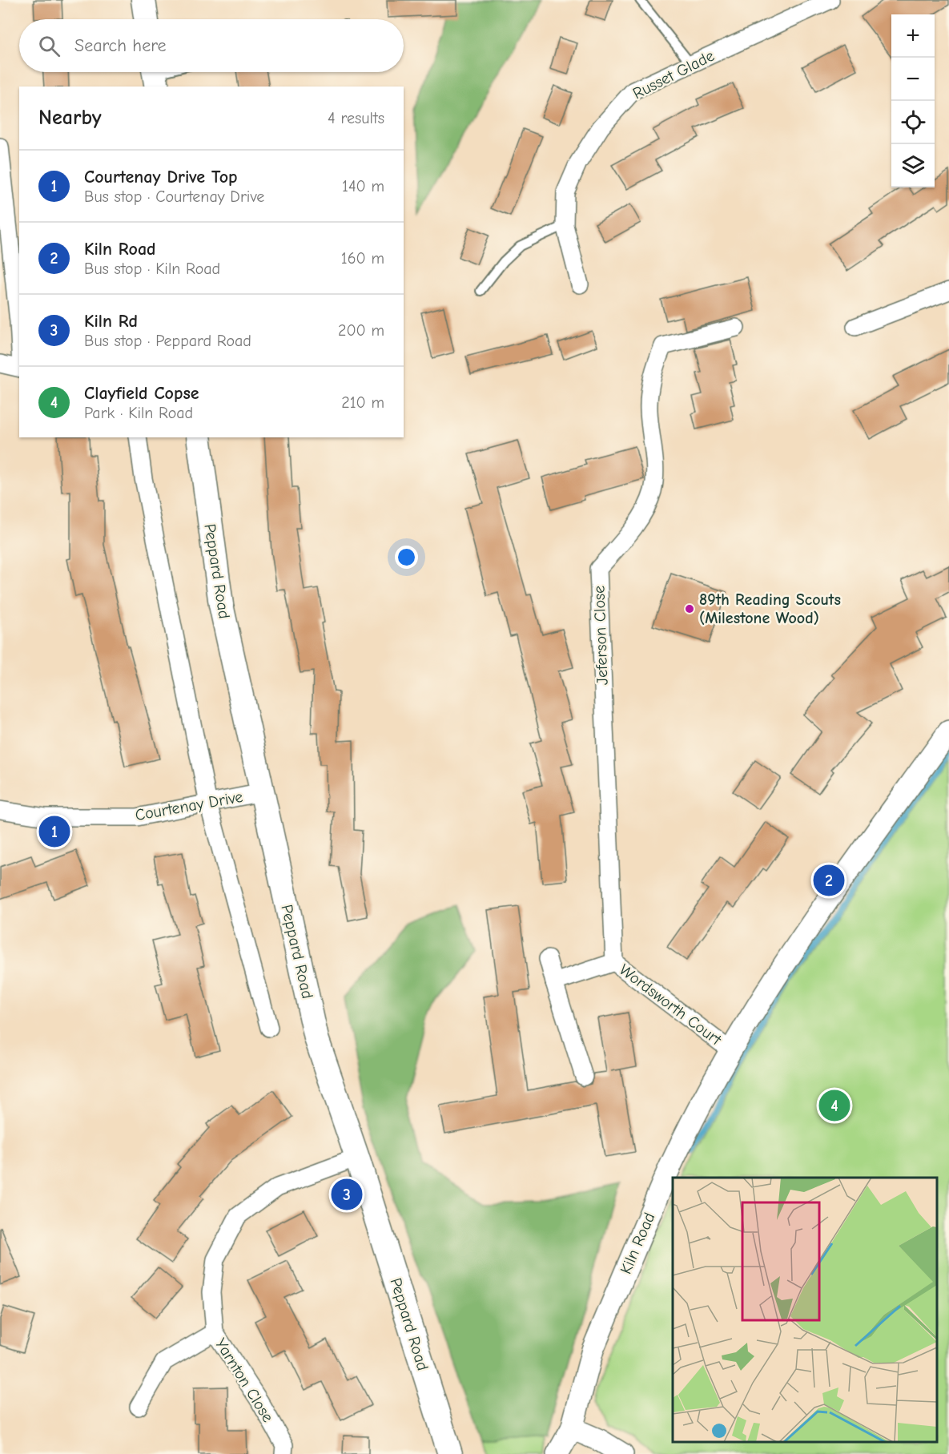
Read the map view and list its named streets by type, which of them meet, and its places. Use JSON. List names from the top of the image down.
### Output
{
  "streets": {
    "main road": ["Peppard Road"],
    "street": [
      "Russet Glade",
      "Jeferson Close",
      "Courtenay Drive",
      "Wordsworth Court",
      "Kiln Road",
      "Yarnton Close"
    ]
  },
  "crossings": [
    ["Peppard Road", "Courtenay Drive"],
    ["Peppard Road", "Yarnton Close"],
    ["Jeferson Close", "Wordsworth Court"],
    ["Wordsworth Court", "Kiln Road"]
  ],
  "places": ["89th Reading Scouts (Milestone Wood)"],
  "page": {
    "map_buttons": ["+", "−"],
    "search": "Search here",
    "heading": ["Nearby", "4 results"],
    "list": [
      {
        "mark": "1",
        "name": "Courtenay Drive Top",
        "note": "Bus stop · Courtenay Drive",
        "value": "140 m"
      },
      {
        "mark": "2",
        "name": "Kiln Road",
        "note": "Bus stop · Kiln Road",
        "value": "160 m"
      },
      {
        "mark": "3",
        "name": "Kiln Rd",
        "note": "Bus stop · Peppard Road",
        "value": "200 m"
      },
      {
        "mark": "4",
        "name": "Clayfield Copse",
        "note": "Park · Kiln Road",
        "value": "210 m"
      }
    ],
    "pins": [
      "1",
      "2",
      "4",
      "3"
    ]
  }
}
